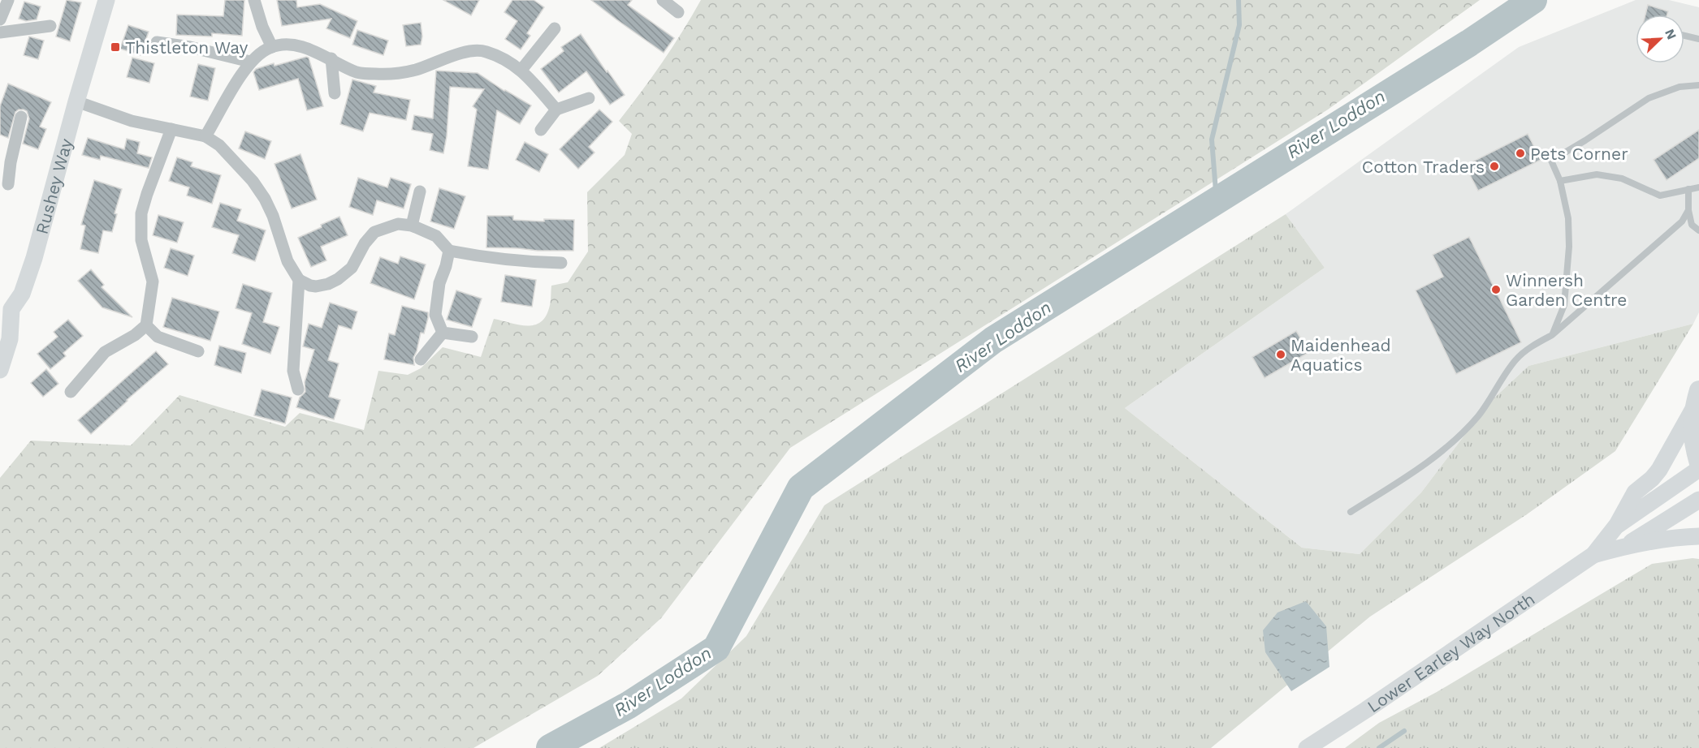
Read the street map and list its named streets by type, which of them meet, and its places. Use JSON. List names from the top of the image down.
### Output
{
  "streets": {
    "main road": ["Rushey Way", "Lower Earley Way North"]
  },
  "water": ["River Loddon"],
  "places": {
    "transit": ["Thistleton Way"],
    "other": [
      "Pets Corner",
      "Cotton Traders",
      "Winnersh Garden Centre",
      "Maidenhead Aquatics"
    ]
  },
  "north": "top right"
}
